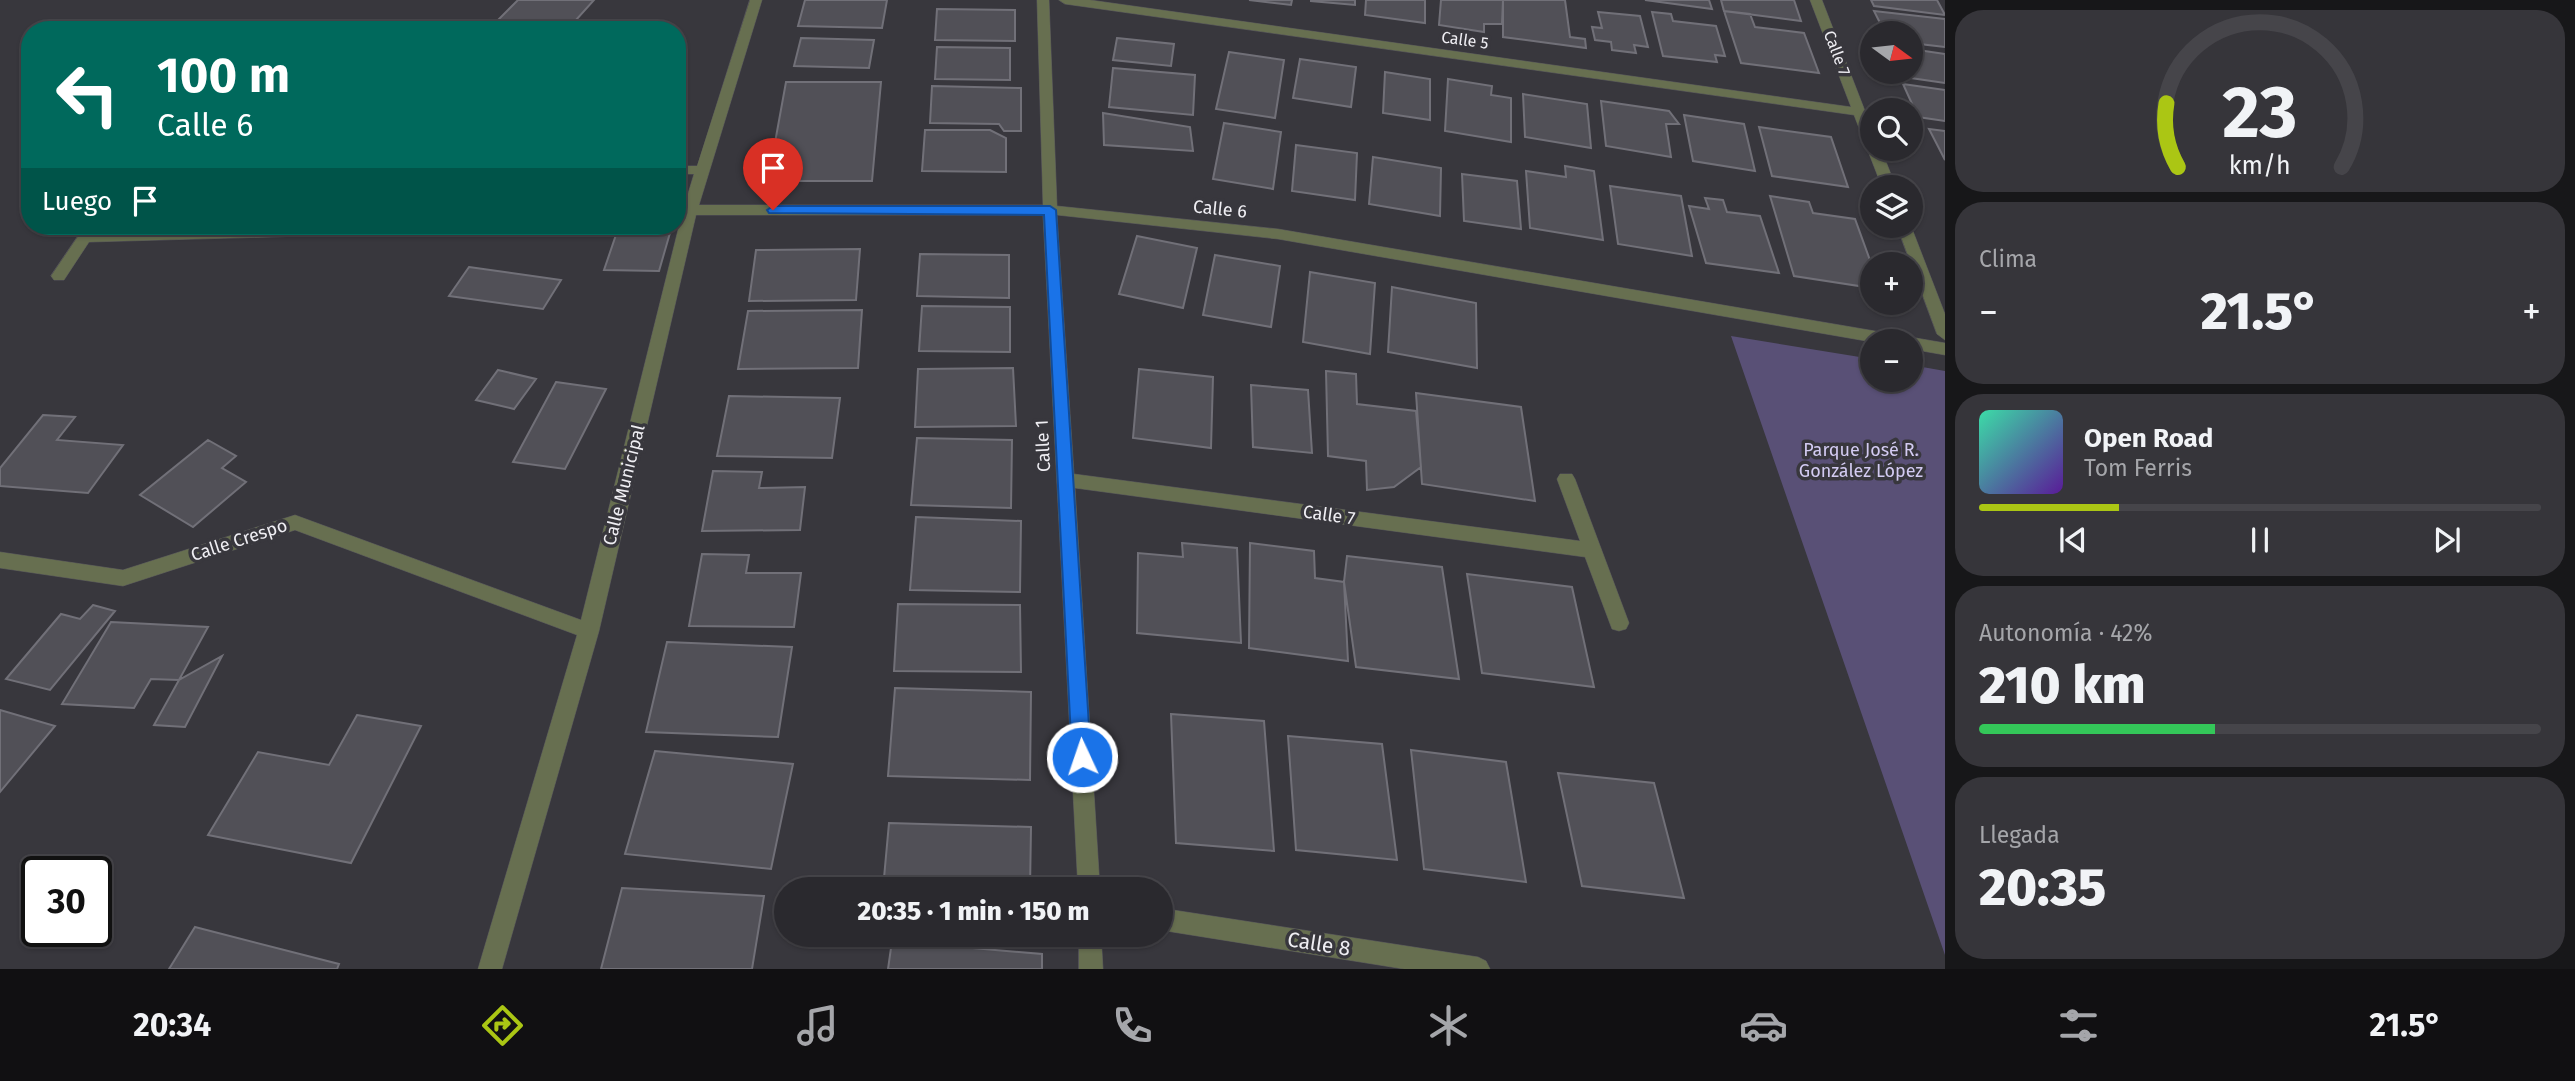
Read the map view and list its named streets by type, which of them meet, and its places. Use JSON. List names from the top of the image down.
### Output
{
  "streets": {
    "street": [
      "Calle 5",
      "Calle 7",
      "Calle 6",
      "Calle 1",
      "Calle Municipal",
      "Calle Crespo",
      "Calle 8"
    ]
  },
  "crossings": [
    ["Calle 5", "Calle 7"],
    ["Calle 7", "Calle 1"],
    ["Calle 6", "Calle 1"],
    ["Calle 6", "Calle Municipal"],
    ["Calle Municipal", "Calle Crespo"]
  ],
  "parks": ["Parque José R. González López"],
  "north": "right",
  "page": {
    "map_buttons": ["+", "−"],
    "turn": ["100 m", "Calle 6"],
    "then": "Luego",
    "tile": [
      "Clima",
      ["Autonomía · 42%", "210 km"],
      ["Llegada", "20:35"]
    ],
    "heat": ["−", "21.5°", "+"],
    "song": ["Open Road", "Tom Ferris"],
    "limit": "30",
    "trip": "20:35 · 1 min · 150 m",
    "tabs": ["20:34", "21.5°"],
    "gauge": ["23", "km/h"]
  }
}
